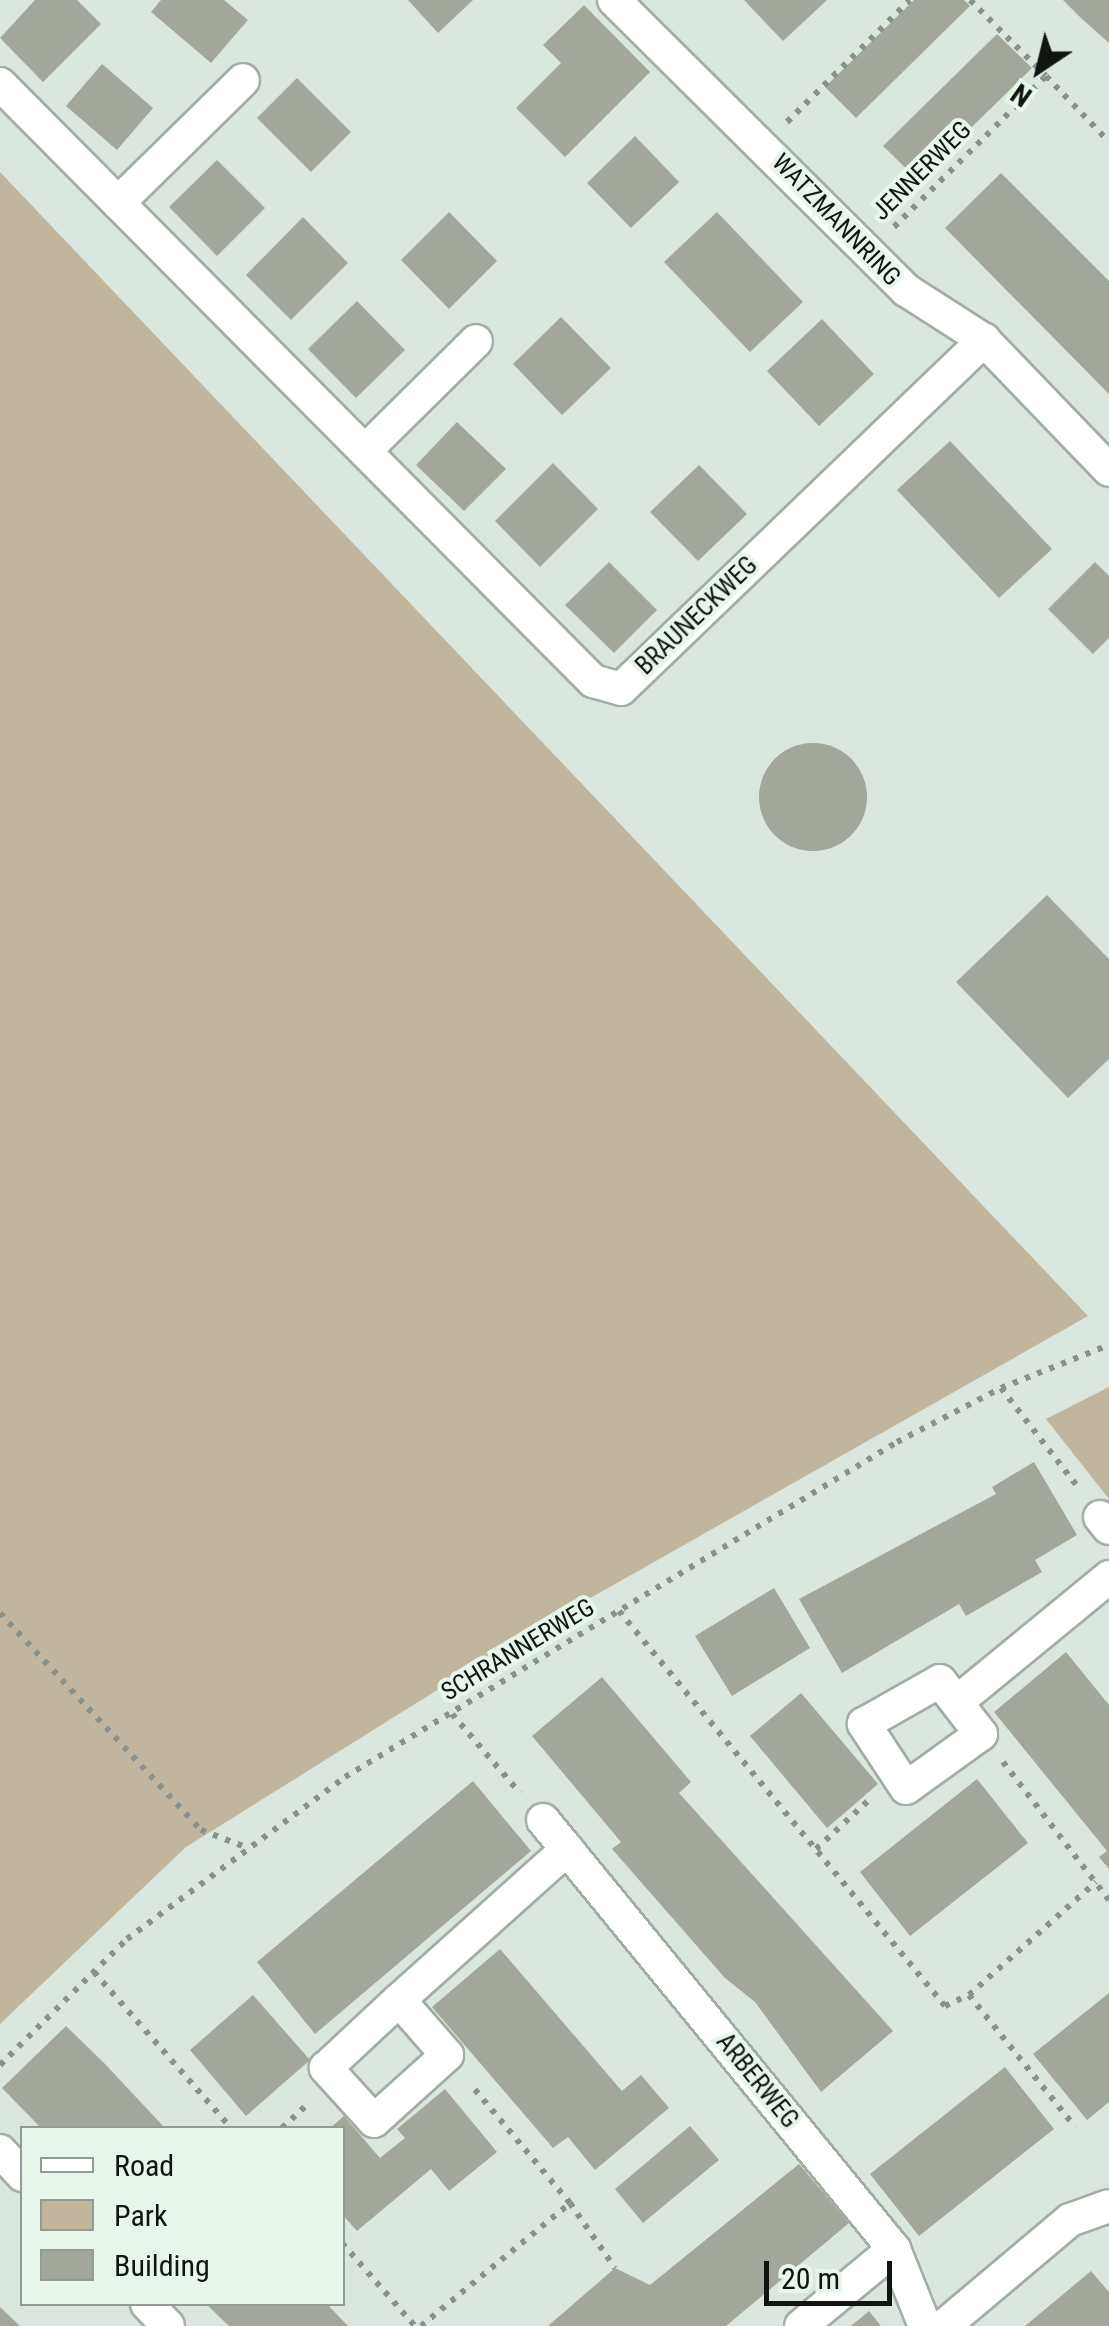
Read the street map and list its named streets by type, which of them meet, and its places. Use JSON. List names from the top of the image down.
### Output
{
  "streets": {
    "street": ["WATZMANNRING", "BRAUNECKWEG", "ARBERWEG"],
    "path": ["JENNERWEG", "SCHRANNERWEG"]
  },
  "crossings": [
    ["JENNERWEG", "WATZMANNRING"],
    ["WATZMANNRING", "BRAUNECKWEG"]
  ],
  "legend": ["Road", "Park", "Building"],
  "scale_bar": "20 m",
  "north": "bottom left"
}
